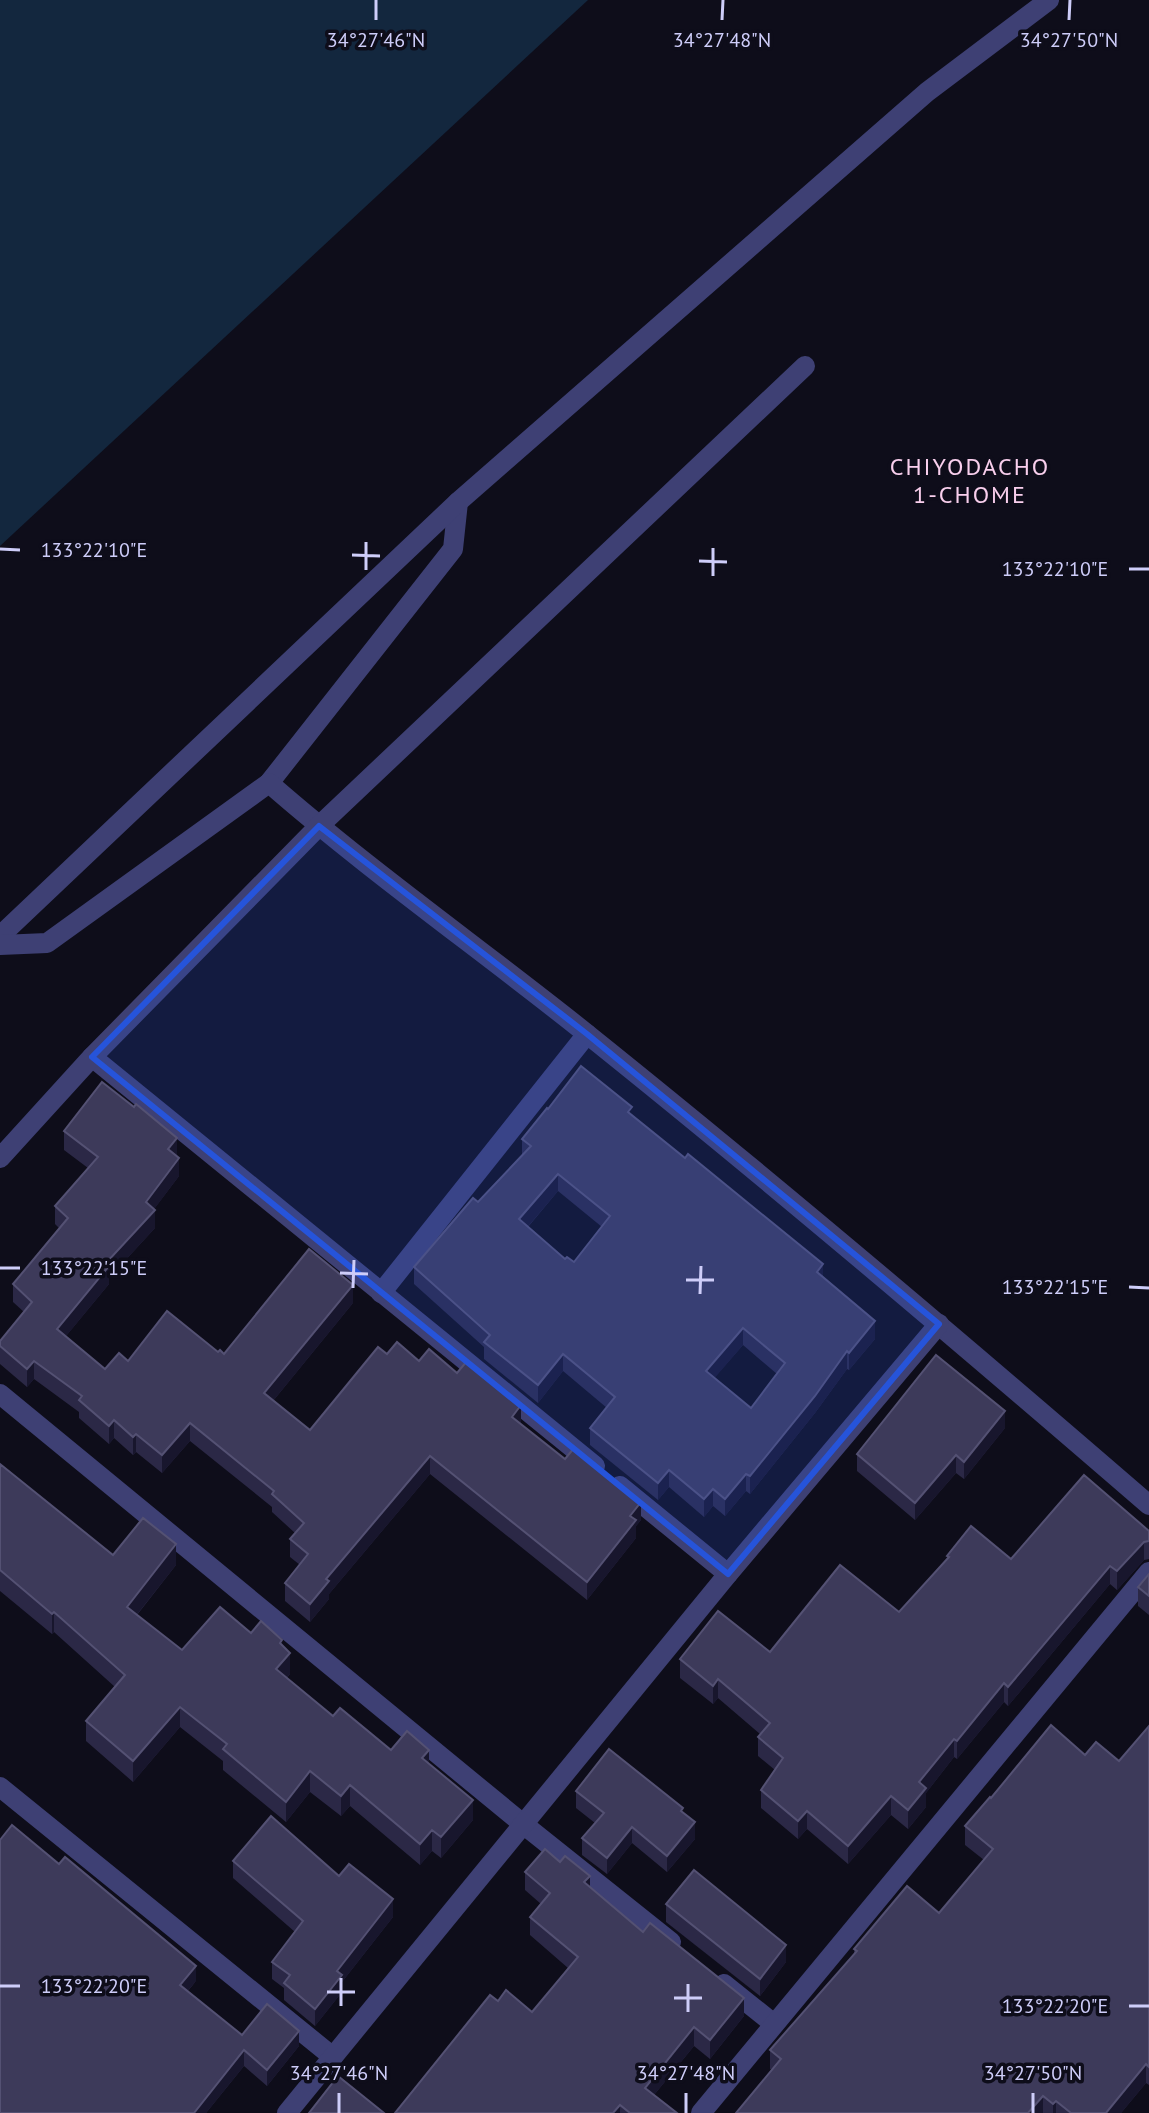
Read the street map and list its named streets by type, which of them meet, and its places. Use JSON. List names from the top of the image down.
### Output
{
  "districts": ["CHIYODACHO 1-CHOME"],
  "coordinates": [
    "34°27'46\"N",
    "34°27'48\"N",
    "34°27'50\"N",
    "133°22'10\"E",
    "133°22'15\"E",
    "133°22'20\"E"
  ]
}
